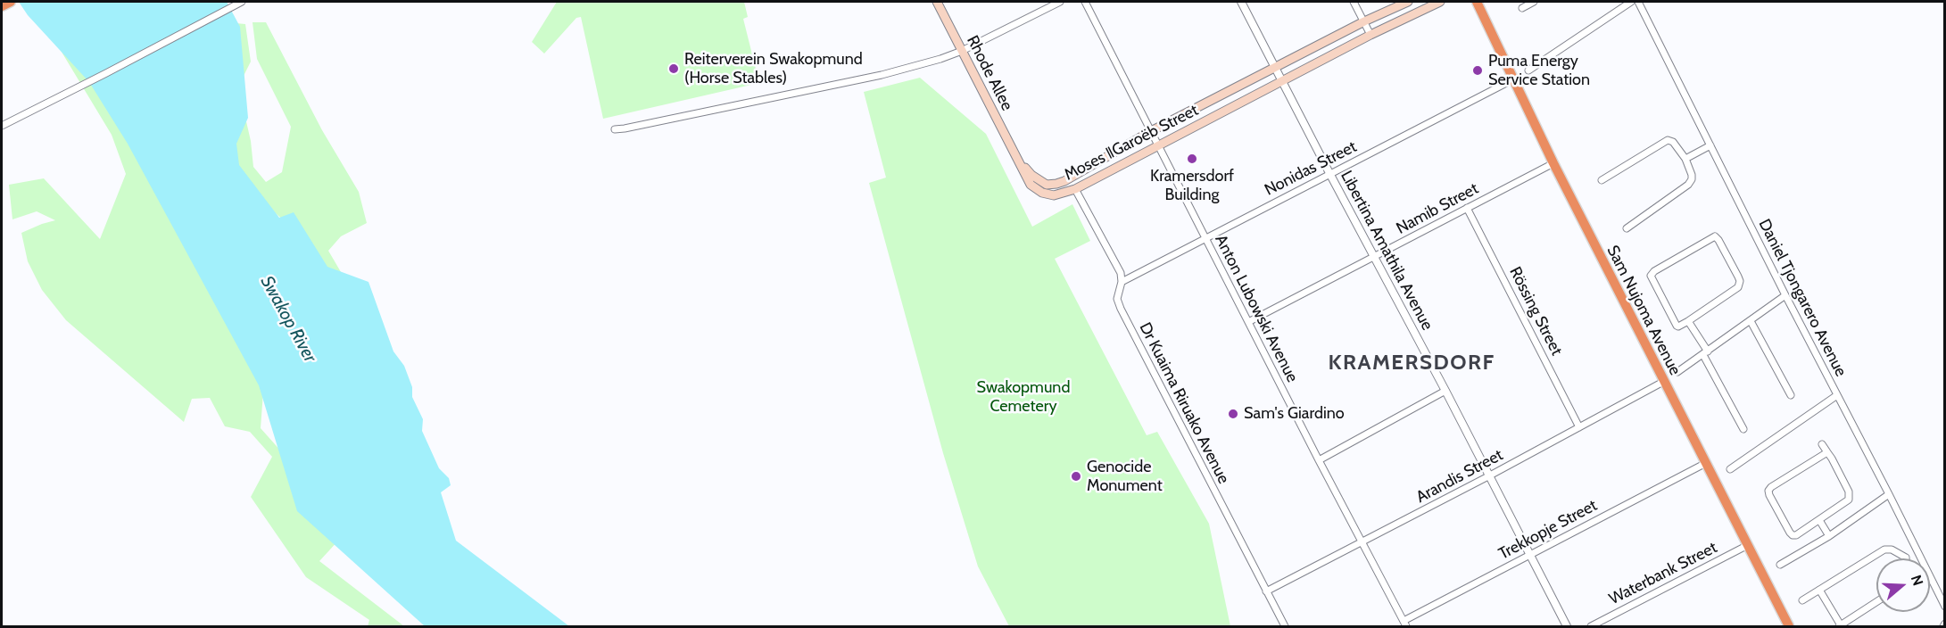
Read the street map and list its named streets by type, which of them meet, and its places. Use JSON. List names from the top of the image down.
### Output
{
  "streets": {
    "highway": ["Sam Nujoma Avenue"],
    "main road": ["Rhode Allee", "Moses ǁGaroëb Street"],
    "street": [
      "Nonidas Street",
      "Namib Street",
      "Libertina Amathila Avenue",
      "Daniel Tjongarero Avenue",
      "Anton Lubowski Avenue",
      "Rössing Street",
      "Dr Kuaima Riruako Avenue",
      "Arandis Street",
      "Trekkopje Street",
      "Waterbank Street"
    ]
  },
  "crossings": [
    ["Rhode Allee", "Moses ǁGaroëb Street"],
    ["Moses ǁGaroëb Street", "Libertina Amathila Avenue"],
    ["Moses ǁGaroëb Street", "Anton Lubowski Avenue"],
    ["Moses ǁGaroëb Street", "Dr Kuaima Riruako Avenue"],
    ["Nonidas Street", "Libertina Amathila Avenue"],
    ["Nonidas Street", "Anton Lubowski Avenue"],
    ["Nonidas Street", "Sam Nujoma Avenue"],
    ["Nonidas Street", "Dr Kuaima Riruako Avenue"],
    ["Namib Street", "Libertina Amathila Avenue"],
    ["Namib Street", "Anton Lubowski Avenue"],
    ["Namib Street", "Sam Nujoma Avenue"],
    ["Namib Street", "Rössing Street"],
    ["Libertina Amathila Avenue", "Arandis Street"],
    ["Libertina Amathila Avenue", "Trekkopje Street"],
    ["Anton Lubowski Avenue", "Arandis Street"],
    ["Anton Lubowski Avenue", "Trekkopje Street"],
    ["Sam Nujoma Avenue", "Arandis Street"],
    ["Sam Nujoma Avenue", "Trekkopje Street"],
    ["Sam Nujoma Avenue", "Waterbank Street"],
    ["Rössing Street", "Arandis Street"],
    ["Dr Kuaima Riruako Avenue", "Arandis Street"]
  ],
  "districts": ["KRAMERSDORF"],
  "water": ["Swakop River"],
  "parks": ["Swakopmund Cemetery"],
  "places": [
    "Reiterverein Swakopmund (Horse Stables)",
    "Puma Energy Service Station",
    "Kramersdorf Building",
    "Sam's Giardino",
    "Genocide Monument"
  ],
  "north": "right"
}
